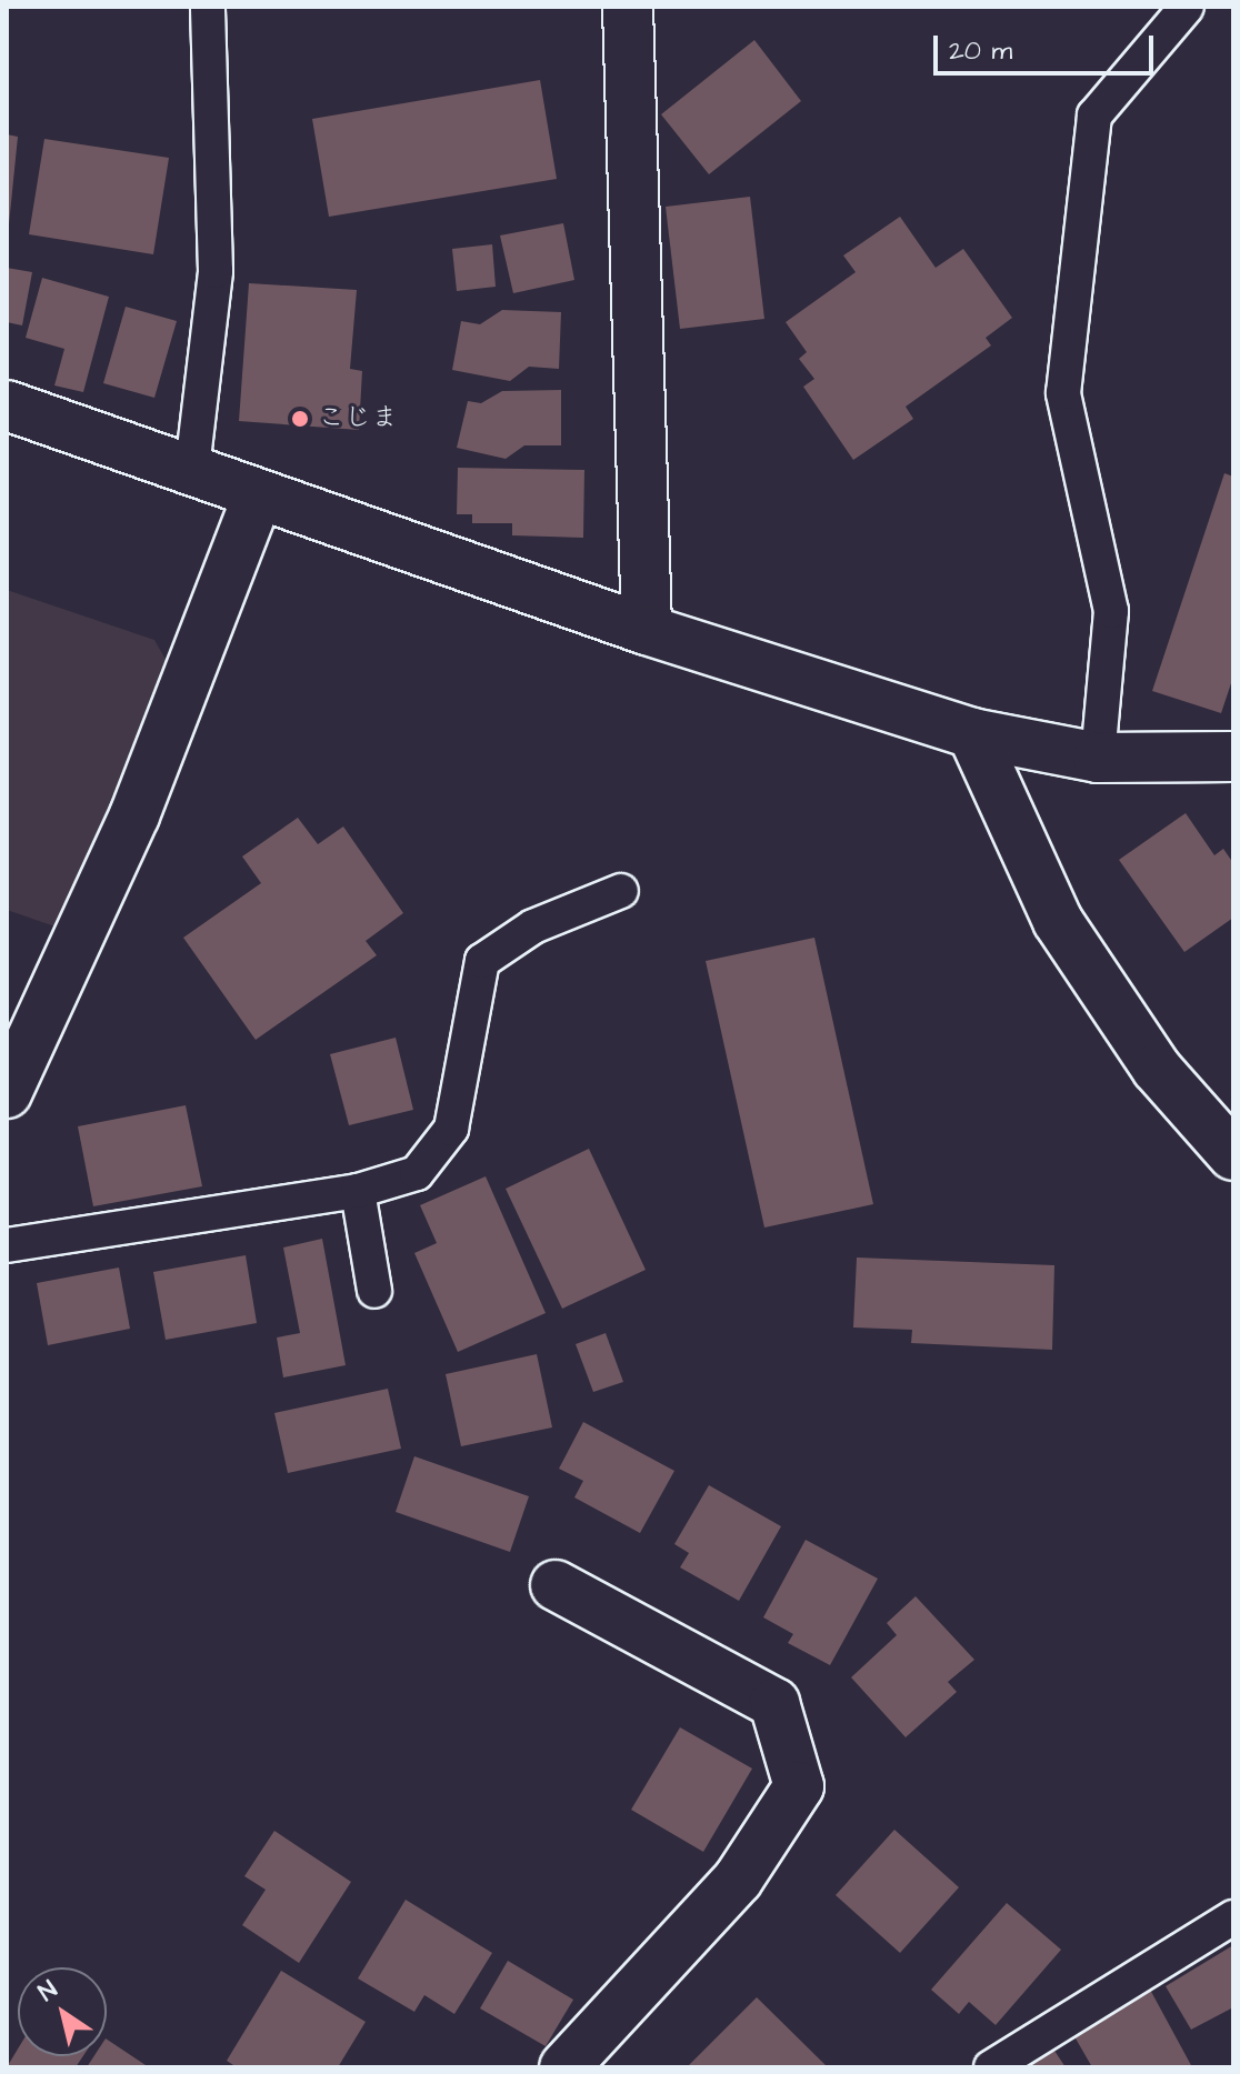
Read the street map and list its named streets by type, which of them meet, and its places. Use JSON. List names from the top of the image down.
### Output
{
  "places": ["こじま"],
  "scale_bar": "20 m",
  "north": "top left"
}
